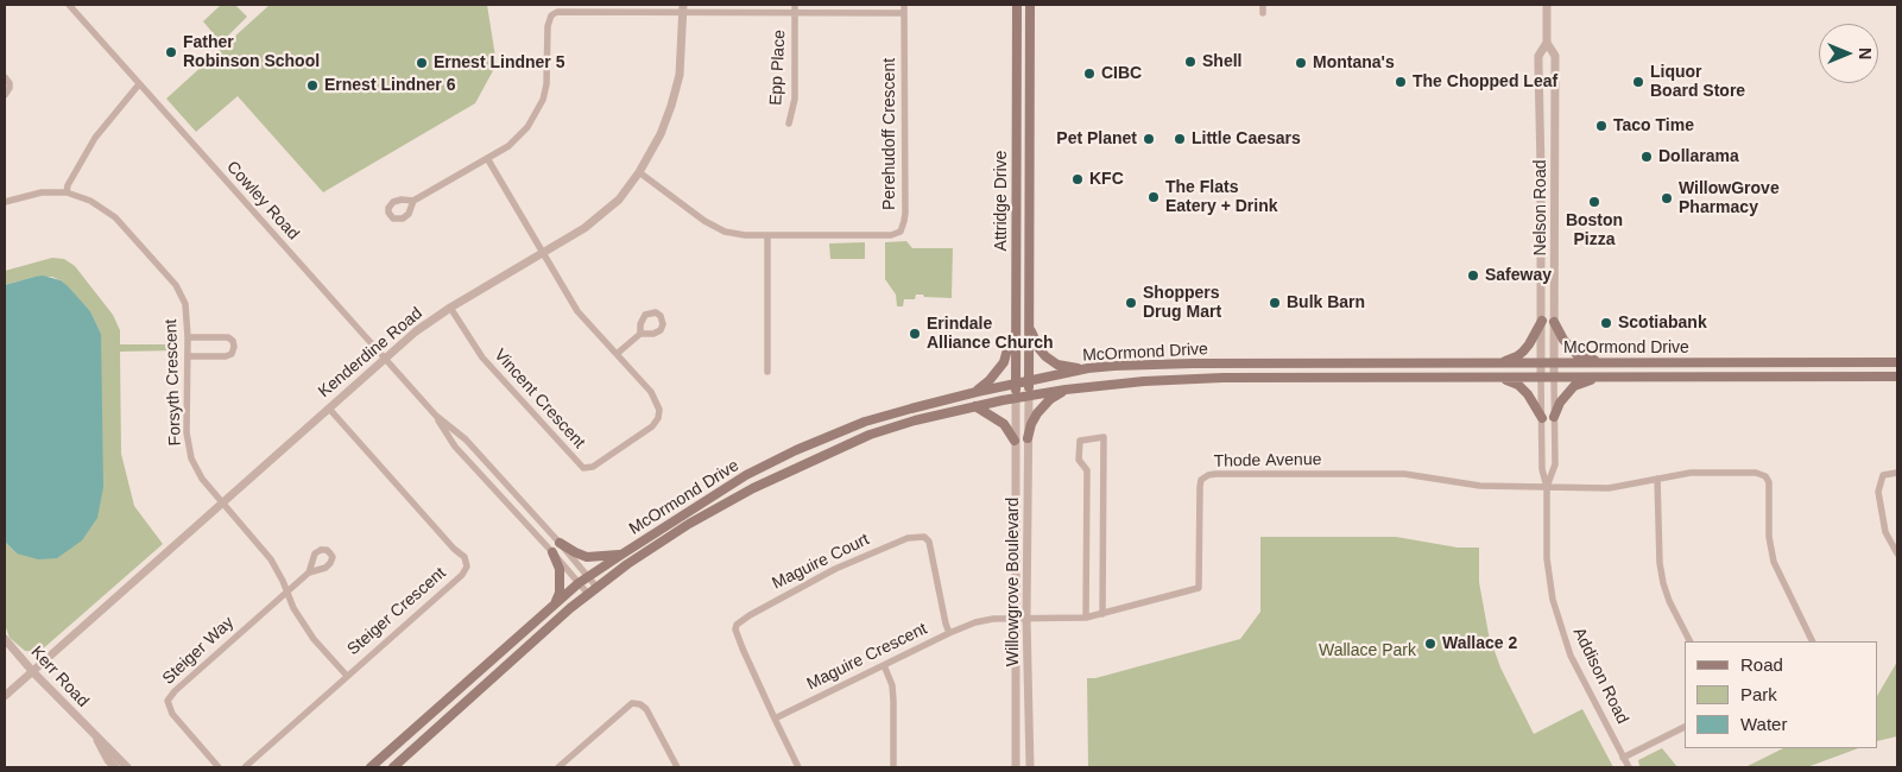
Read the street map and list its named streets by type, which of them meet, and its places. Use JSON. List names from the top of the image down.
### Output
{
  "streets": {
    "main road": ["Attridge Drive", "McOrmond Drive"],
    "street": [
      "Epp Place",
      "Perehudoff Crescent",
      "Cowley Road",
      "Nelson Road",
      "Kenderdine Road",
      "Forsyth Crescent",
      "Vincent Crescent",
      "Thode Avenue",
      "Maguire Court",
      "Willowgrove Boulevard",
      "Steiger Crescent",
      "Steiger Way",
      "Maguire Crescent",
      "Addison Road",
      "Kerr Road"
    ]
  },
  "crossings": [
    ["Perehudoff Crescent", "Kenderdine Road"],
    ["Cowley Road", "McOrmond Drive"],
    ["Cowley Road", "Kenderdine Road"],
    ["Attridge Drive", "McOrmond Drive"],
    ["Attridge Drive", "Willowgrove Boulevard"],
    ["Nelson Road", "McOrmond Drive"],
    ["Nelson Road", "Addison Road"],
    ["McOrmond Drive", "Willowgrove Boulevard"],
    ["McOrmond Drive", "Addison Road"],
    ["Kenderdine Road", "Forsyth Crescent"],
    ["Kenderdine Road", "Vincent Crescent"],
    ["Kenderdine Road", "Steiger Crescent"],
    ["Kenderdine Road", "Kerr Road"],
    ["Forsyth Crescent", "Steiger Crescent"],
    ["Thode Avenue", "Willowgrove Boulevard"],
    ["Thode Avenue", "Maguire Crescent"],
    ["Thode Avenue", "Addison Road"],
    ["Maguire Court", "Maguire Crescent"],
    ["Willowgrove Boulevard", "Maguire Crescent"],
    ["Steiger Crescent", "Steiger Way"]
  ],
  "parks": ["Wallace Park"],
  "places": [
    "Father Robinson School",
    "Shell",
    "Ernest Lindner 5",
    "Montana's",
    "CIBC",
    "The Chopped Leaf",
    "Liquor Board Store",
    "Ernest Lindner 6",
    "Taco Time",
    "Pet Planet",
    "Little Caesars",
    "Dollarama",
    "KFC",
    "The Flats Eatery + Drink",
    "WillowGrove Pharmacy",
    "Boston Pizza",
    "Safeway",
    "Shoppers Drug Mart",
    "Bulk Barn",
    "Scotiabank",
    "Erindale Alliance Church",
    "Wallace 2"
  ],
  "legend": ["Road", "Park", "Water"],
  "north": "right"
}
